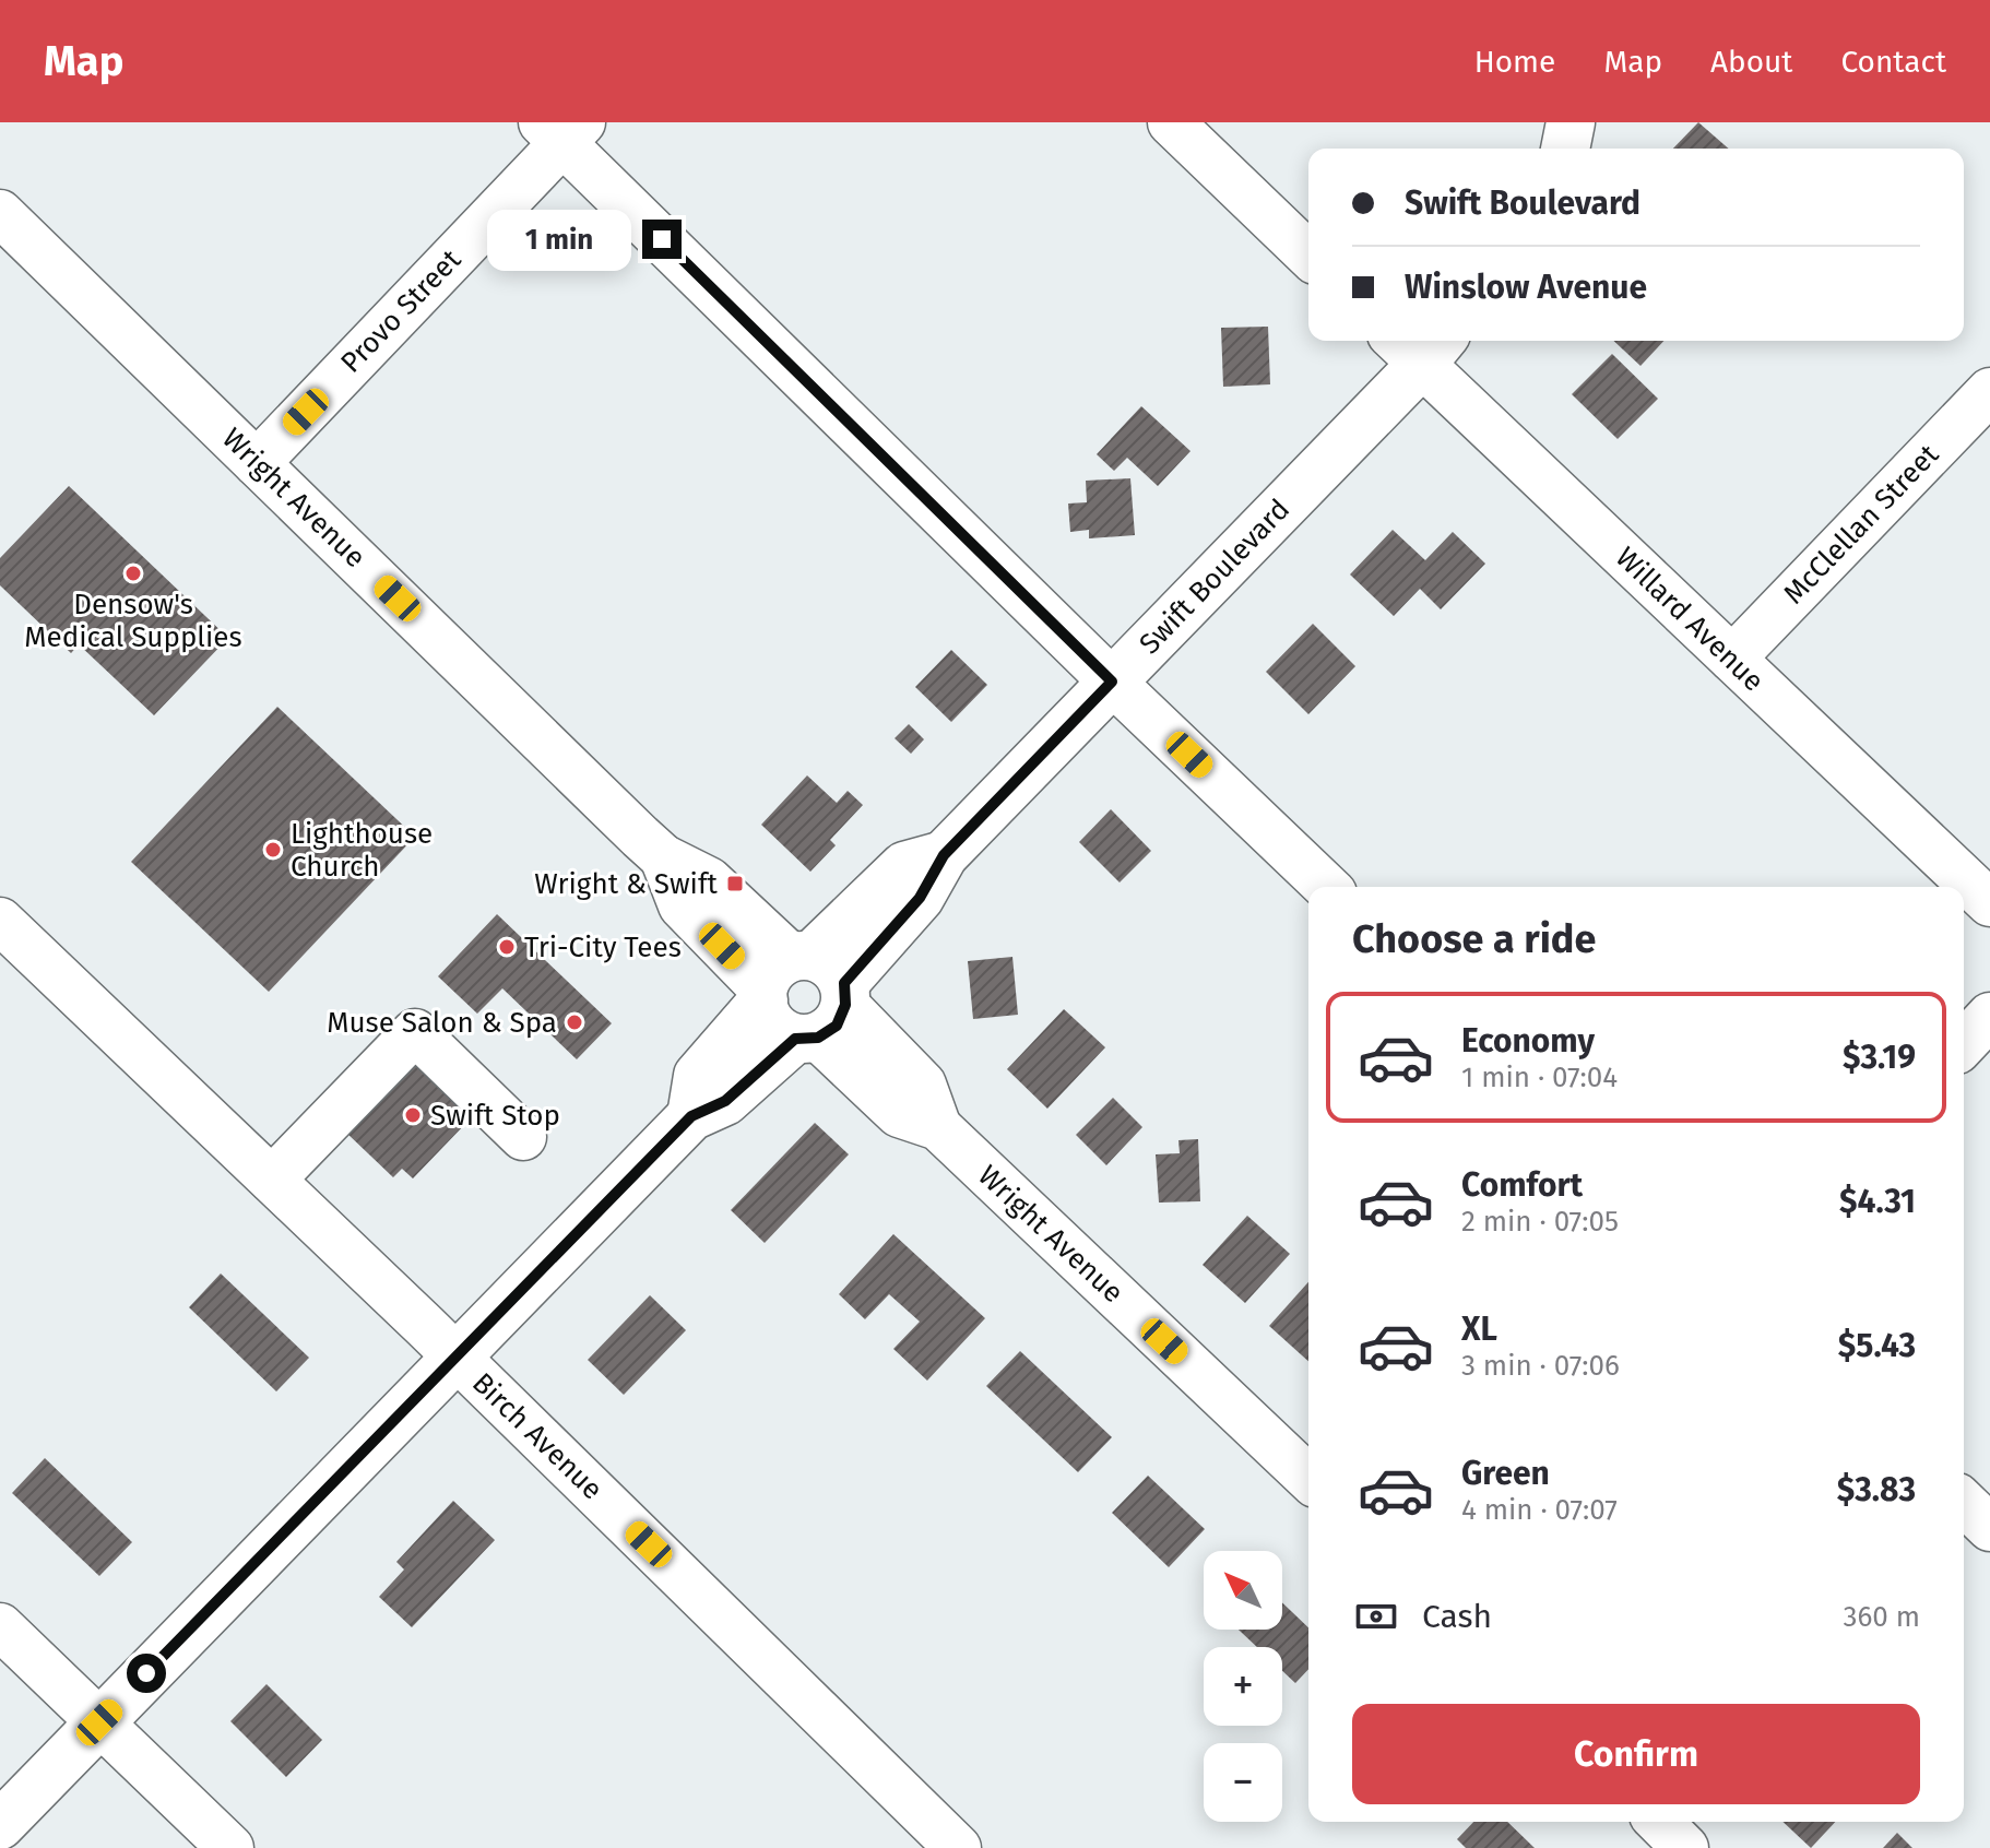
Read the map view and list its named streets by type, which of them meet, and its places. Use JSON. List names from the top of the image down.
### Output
{
  "streets": {
    "main road": ["Swift Boulevard"],
    "street": [
      "Provo Street",
      "Wright Avenue",
      "McClellan Street",
      "Willard Avenue",
      "Birch Avenue"
    ]
  },
  "crossings": [
    ["Provo Street", "Wright Avenue"],
    ["Wright Avenue", "Swift Boulevard"],
    ["McClellan Street", "Willard Avenue"],
    ["Swift Boulevard", "Willard Avenue"],
    ["Swift Boulevard", "Birch Avenue"]
  ],
  "places": {
    "other": [
      "Densow's Medical Supplies",
      "Lighthouse Church",
      "Tri-City Tees",
      "Muse Salon & Spa",
      "Swift Stop"
    ],
    "transit": ["Wright & Swift"]
  },
  "north": "top left",
  "page": {
    "header": "Map",
    "nav": [
      "Home",
      "Map",
      "About",
      "Contact"
    ],
    "banner": ["Swift Boulevard", "Winslow Avenue"],
    "bubble": "1 min",
    "heading": "Choose a ride",
    "list": [
      {
        "name": "Economy",
        "note": "1 min · 07:04",
        "value": "$3.19"
      },
      {
        "name": "Comfort",
        "note": "2 min · 07:05",
        "value": "$4.31"
      },
      {
        "name": "XL",
        "note": "3 min · 07:06",
        "value": "$5.43"
      },
      {
        "name": "Green",
        "note": "4 min · 07:07",
        "value": "$3.83"
      }
    ],
    "map_buttons": ["+", "−"],
    "pay": ["Cash", "360 m"],
    "buttons": "Confirm"
  }
}
